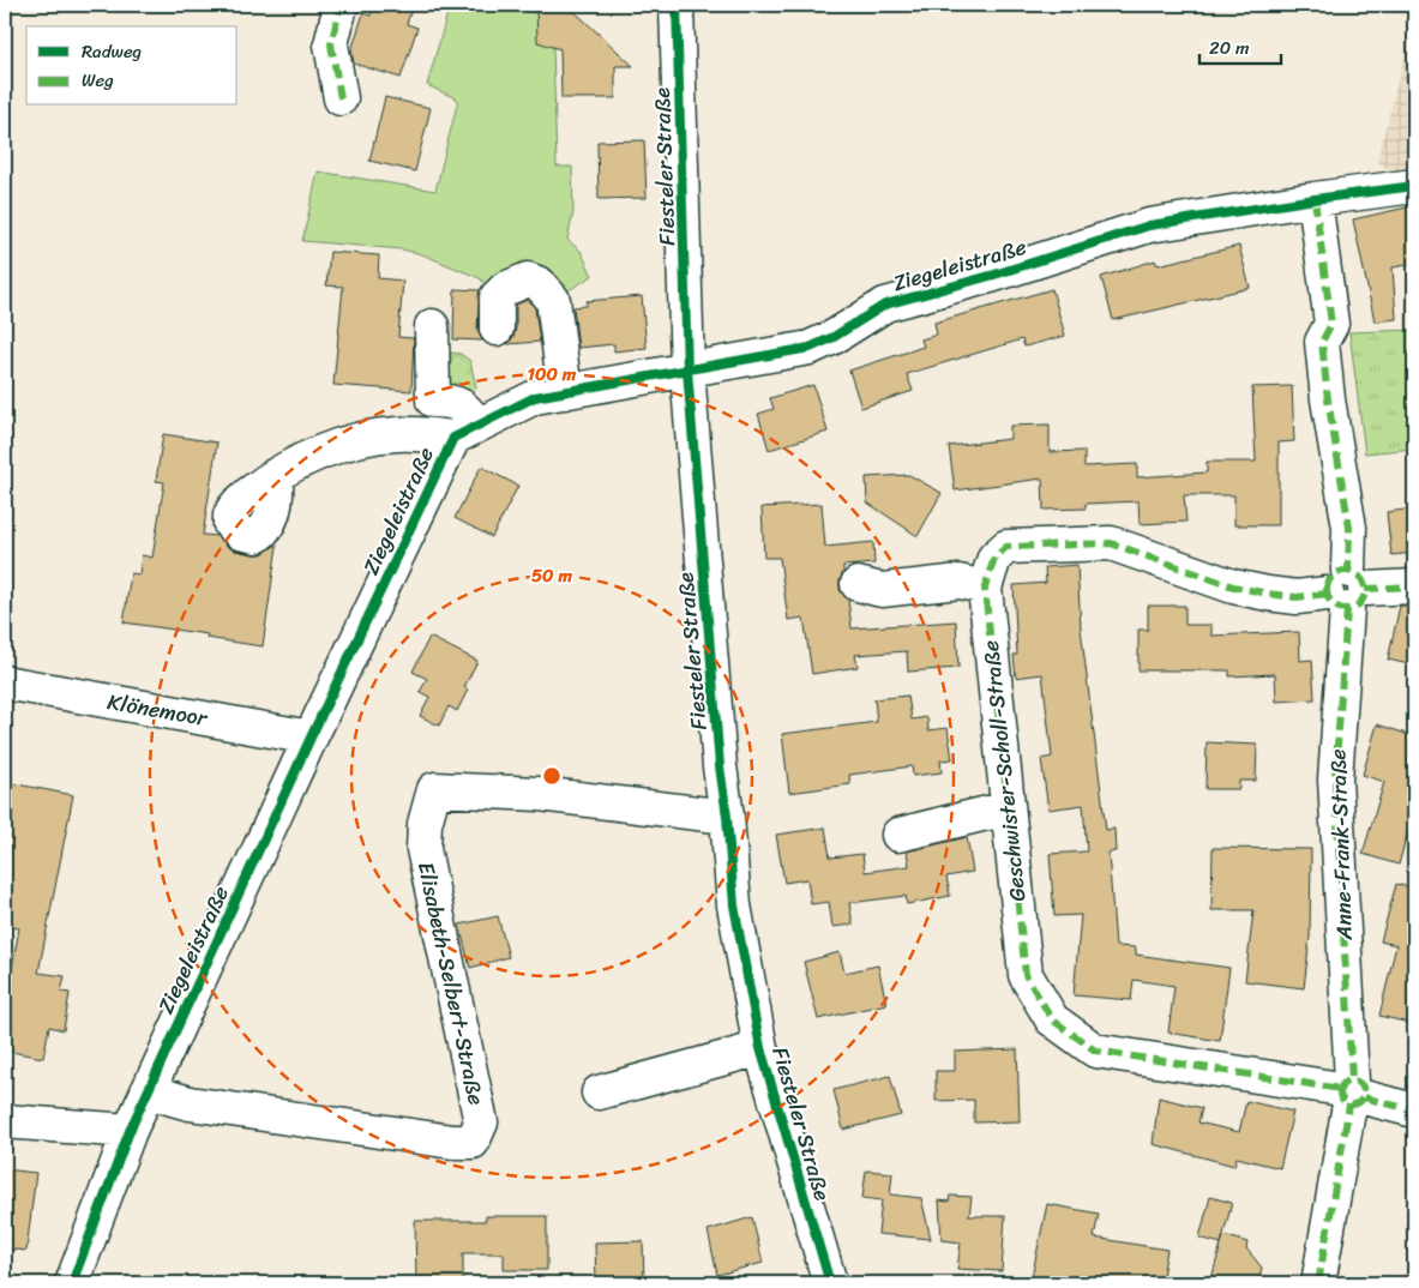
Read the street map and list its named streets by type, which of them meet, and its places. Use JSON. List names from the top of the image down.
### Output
{
  "streets": {
    "street": [
      "Fiesteler Straße",
      "Ziegeleistraße",
      "Klönemoor",
      "Geschwister-Scholl-Straße",
      "Anne-Frank-Straße",
      "Elisabeth-Selbert-Straße"
    ]
  },
  "crossings": [
    ["Fiesteler Straße", "Ziegeleistraße"],
    ["Fiesteler Straße", "Elisabeth-Selbert-Straße"],
    ["Ziegeleistraße", "Klönemoor"],
    ["Ziegeleistraße", "Anne-Frank-Straße"],
    ["Ziegeleistraße", "Elisabeth-Selbert-Straße"],
    ["Geschwister-Scholl-Straße", "Anne-Frank-Straße"]
  ],
  "legend": ["Radweg", "Weg"],
  "scale_bar": "20 m",
  "rings": ["100 m", "50 m"]
}
